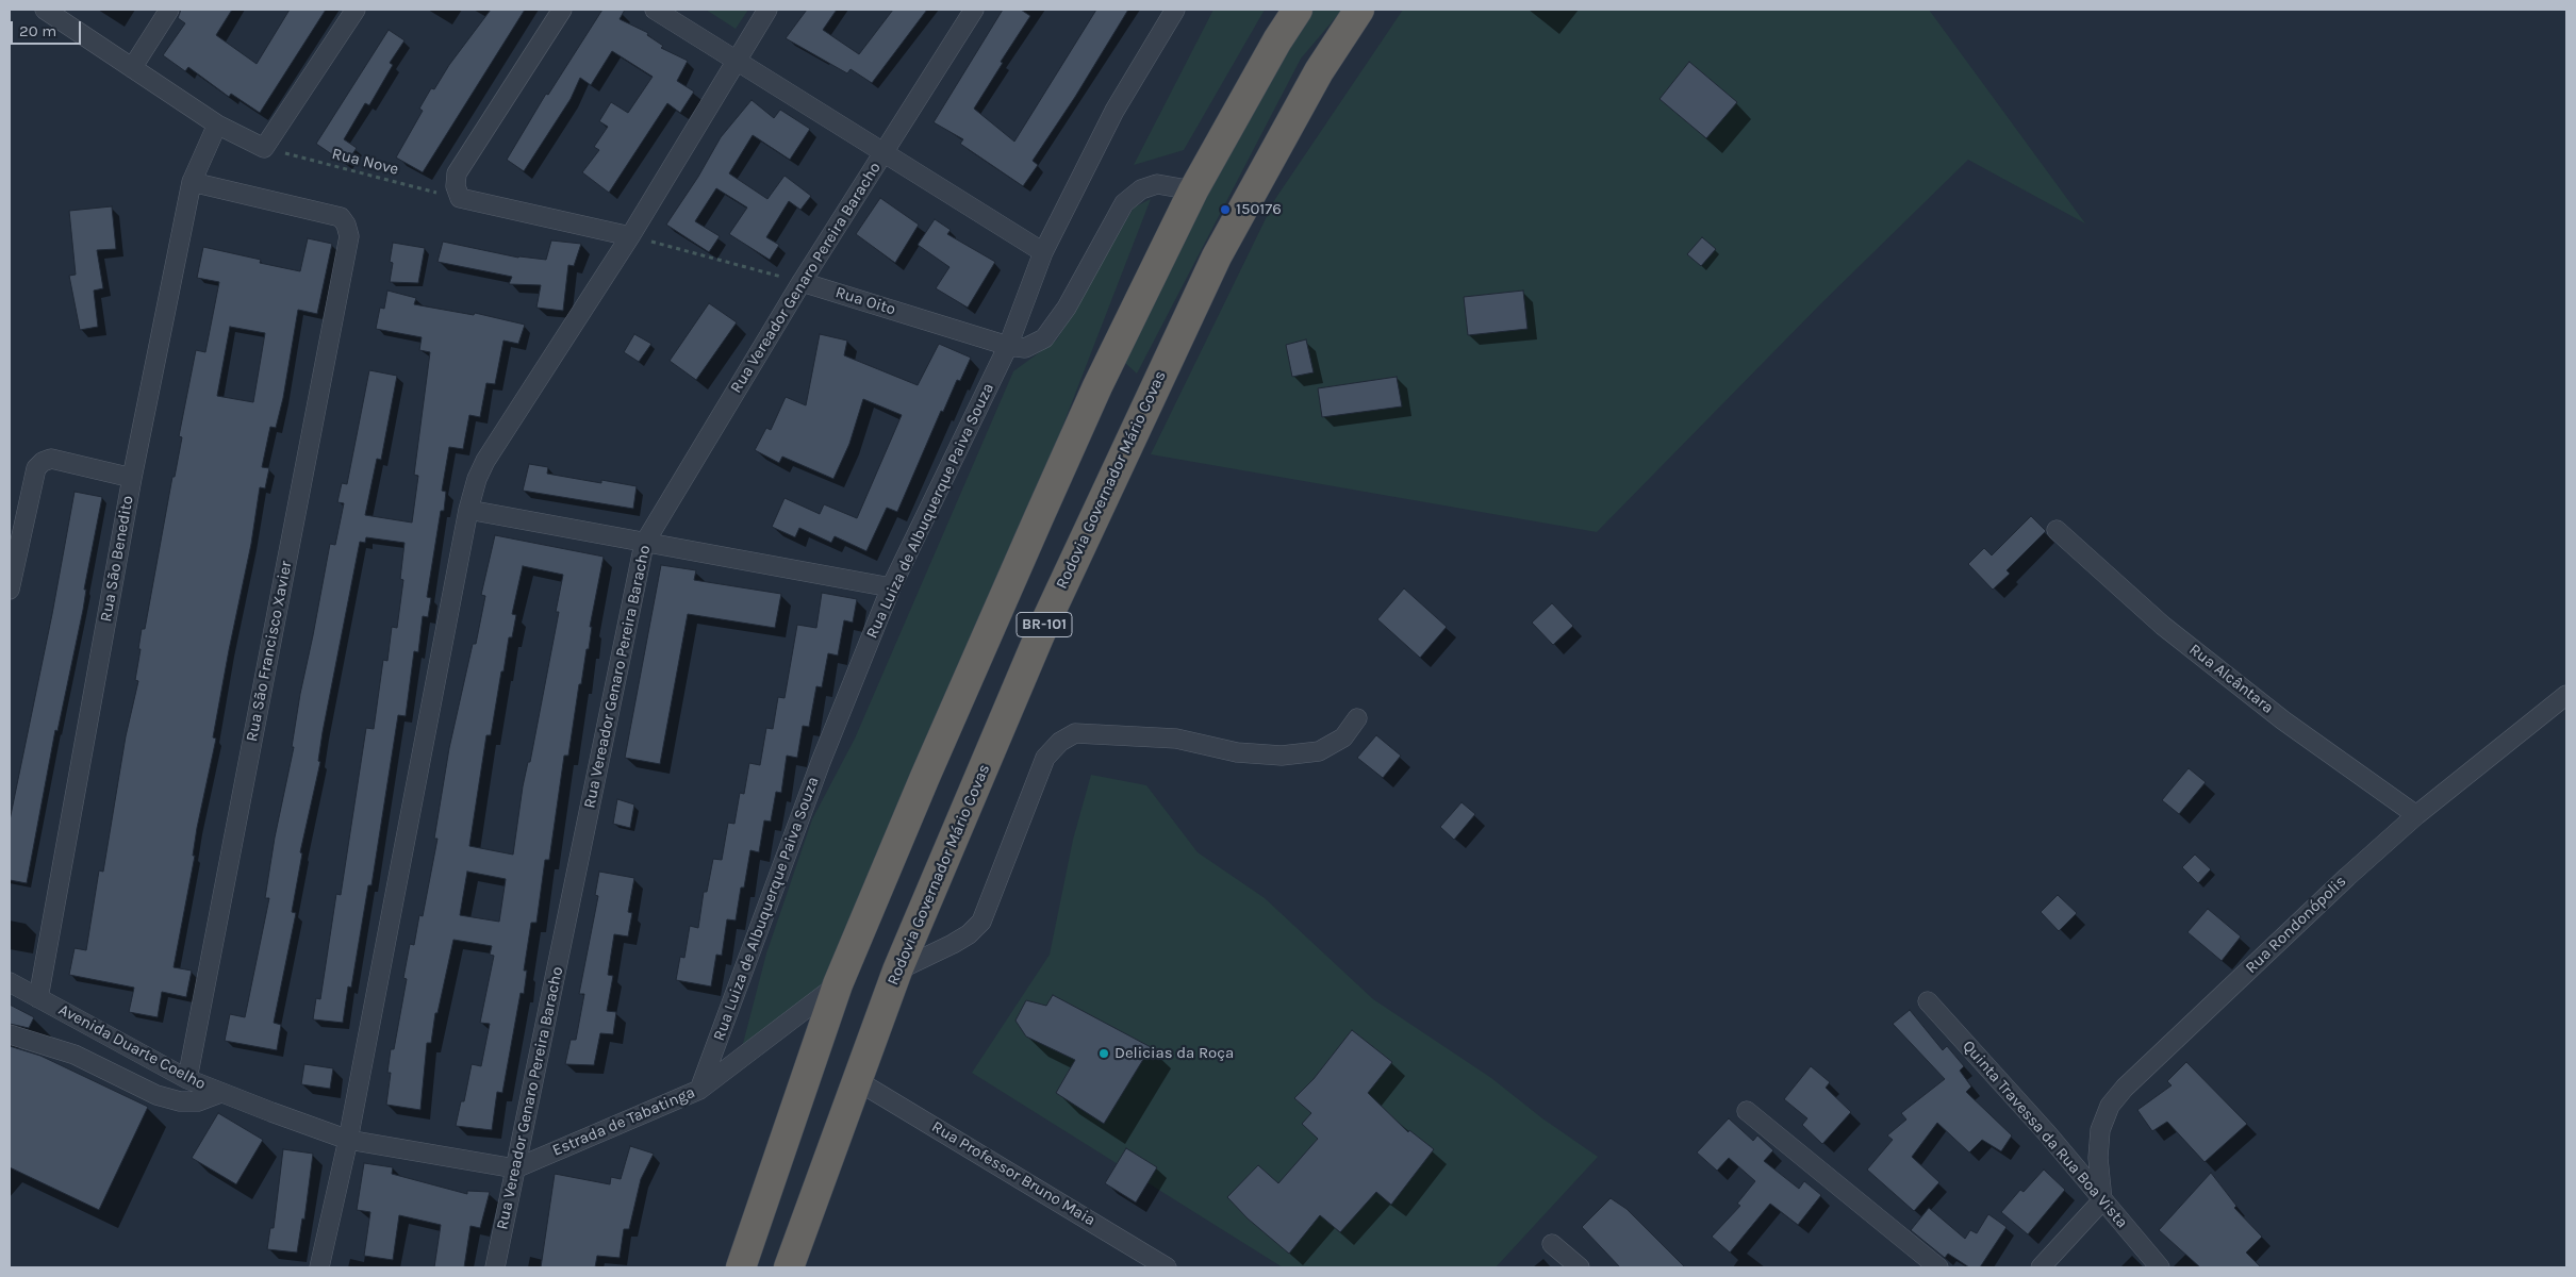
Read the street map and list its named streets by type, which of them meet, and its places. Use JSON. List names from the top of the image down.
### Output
{
  "streets": {
    "highway": ["Rodovia Governador Mário Covas", "BR-101"],
    "street": [
      "Rua Vereador Genaro Pereira Baracho",
      "Rua Oito",
      "Rua Luiza de Albuquerque Paiva Souza",
      "Rua São Benedito",
      "Rua São Francisco Xavier",
      "Rua Alcântara",
      "Rua Rondonópolis",
      "Avenida Duarte Coelho",
      "Estrada de Tabatinga",
      "Quinta Travessa da Rua Boa Vista",
      "Rua Professor Bruno Maia"
    ],
    "path": ["Rua Nove"]
  },
  "crossings": [
    ["Rua Vereador Genaro Pereira Baracho", "Rua Oito"],
    ["Rua Vereador Genaro Pereira Baracho", "Estrada de Tabatinga"],
    ["Rua Oito", "Rua Luiza de Albuquerque Paiva Souza"],
    ["Rodovia Governador Mário Covas", "Rua Professor Bruno Maia"],
    ["Rua Luiza de Albuquerque Paiva Souza", "Estrada de Tabatinga"],
    ["Rua São Benedito", "Rua São Francisco Xavier"],
    ["Rua São Benedito", "Avenida Duarte Coelho"],
    ["BR-101", "Estrada de Tabatinga"],
    ["Rua São Francisco Xavier", "Avenida Duarte Coelho"],
    ["Rua Alcântara", "Rua Rondonópolis"],
    ["Rua Rondonópolis", "Quinta Travessa da Rua Boa Vista"]
  ],
  "places": ["150176", "Delicias da Roça"],
  "scale_bar": "20 m"
}
